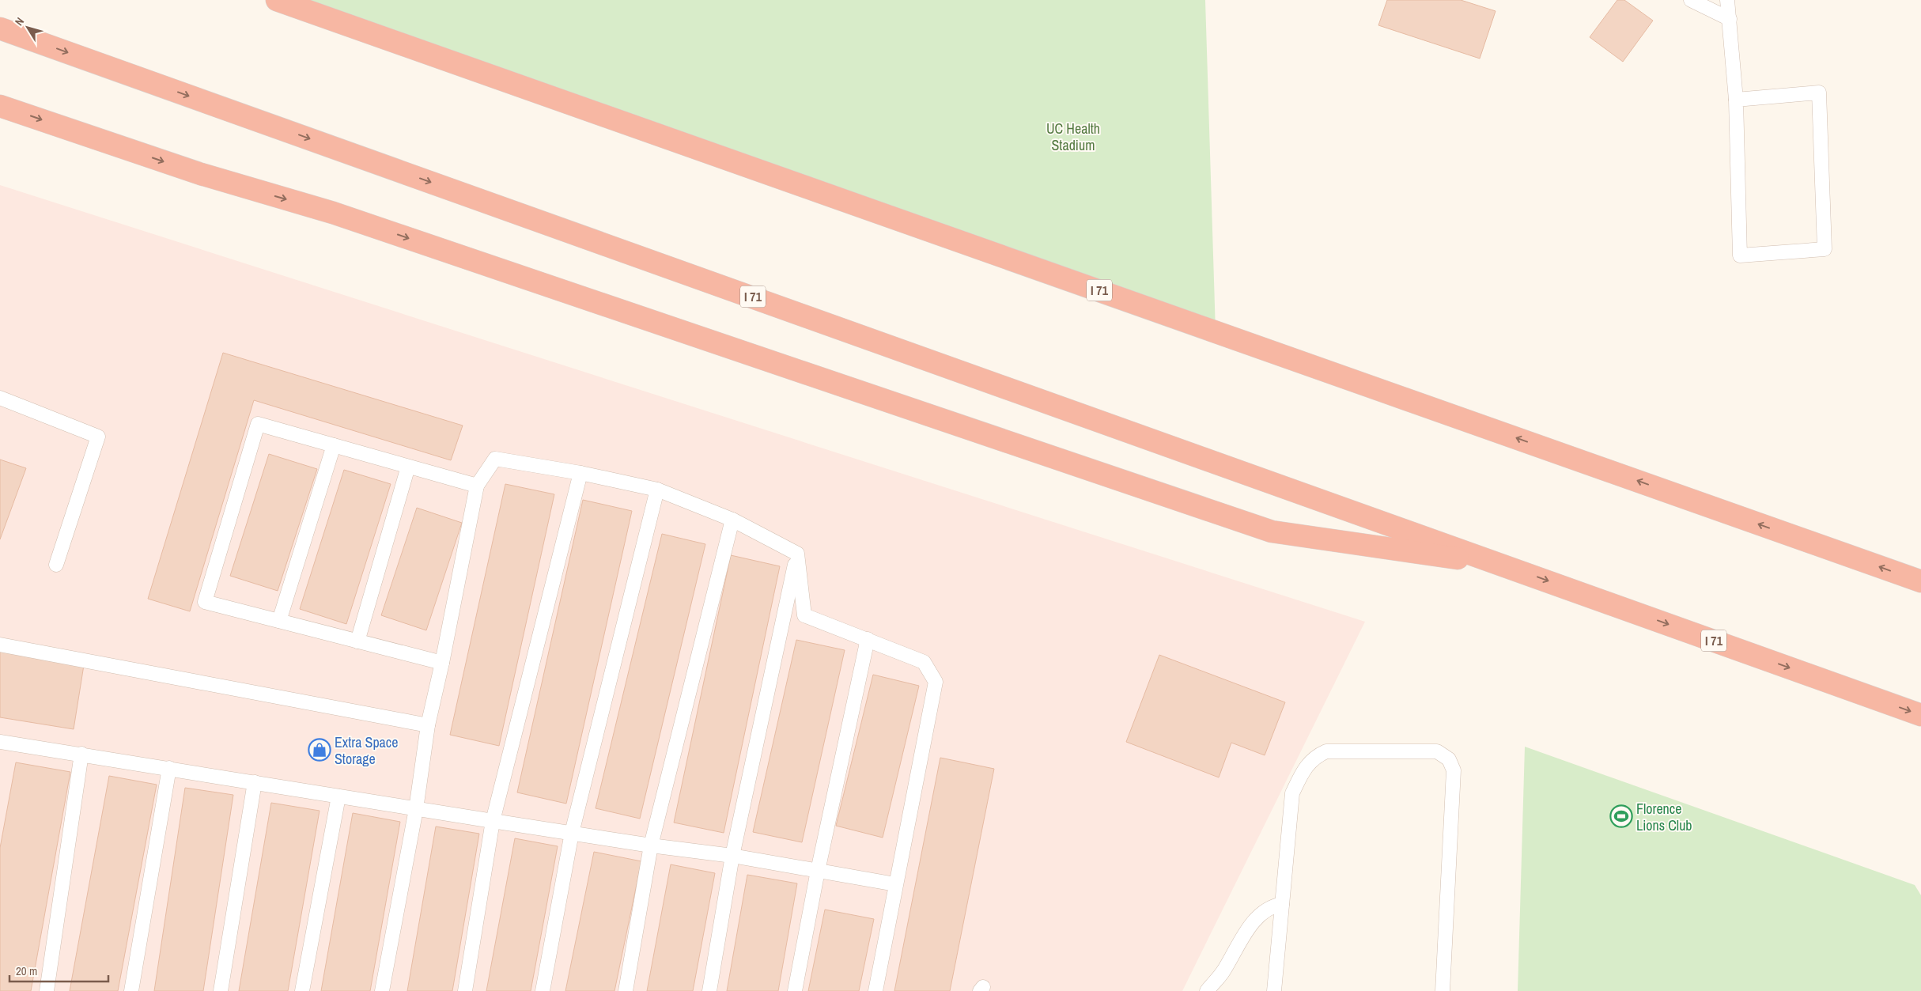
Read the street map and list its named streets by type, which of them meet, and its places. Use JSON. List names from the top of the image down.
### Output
{
  "streets": {
    "highway": ["I 71"]
  },
  "parks": ["UC Health Stadium"],
  "places": {
    "shop": ["Extra Space Storage"],
    "sports": ["Florence Lions Club"]
  },
  "scale_bar": "20 m",
  "north": "top left"
}
